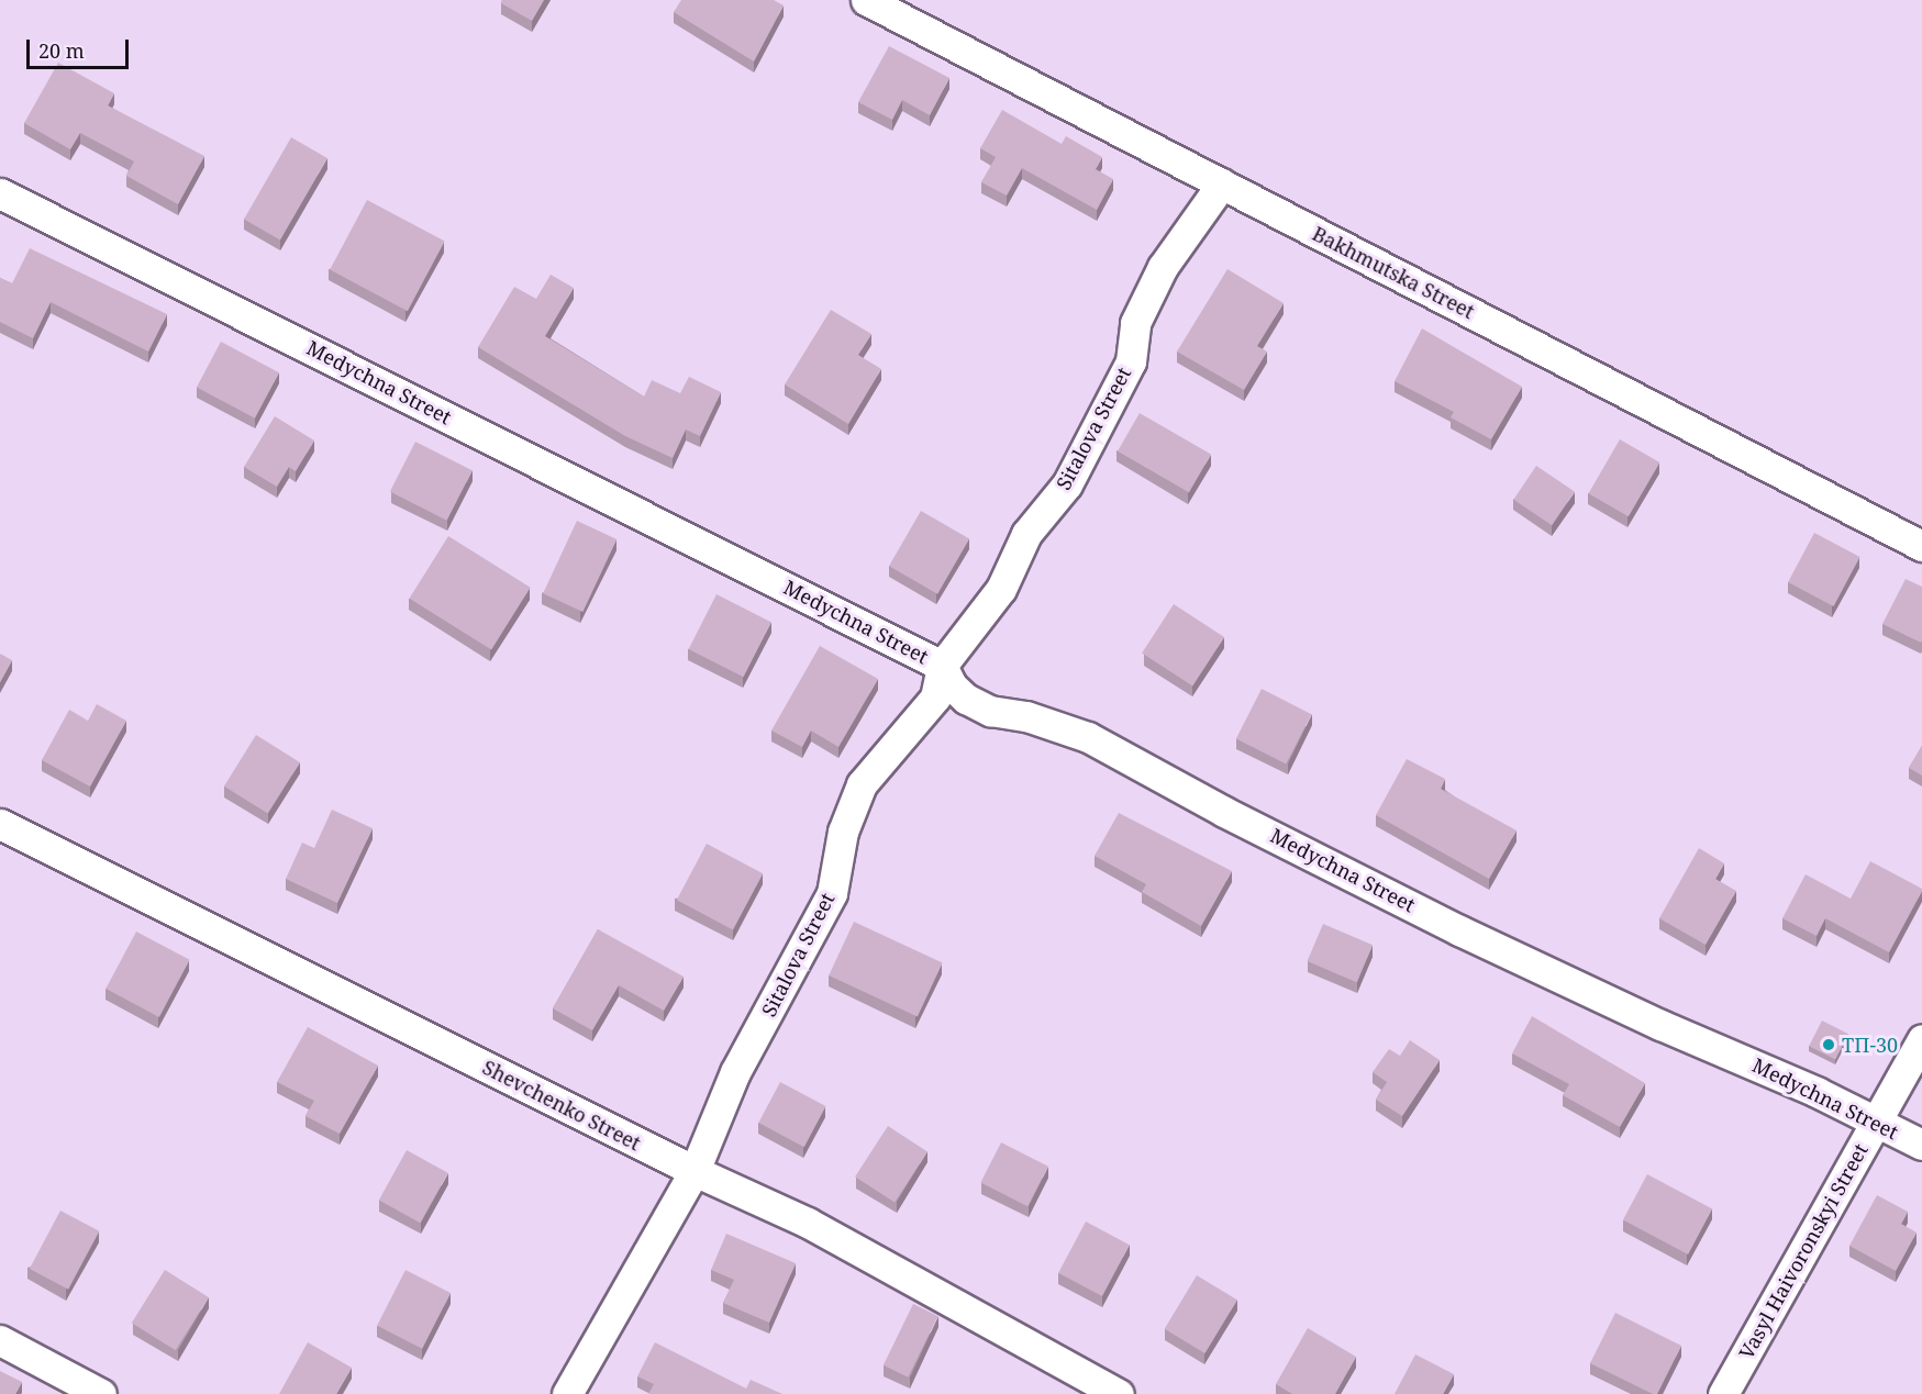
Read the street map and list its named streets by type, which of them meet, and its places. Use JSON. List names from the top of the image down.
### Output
{
  "streets": {
    "street": [
      "Bakhmutska Street",
      "Medychna Street",
      "Sitalova Street",
      "Shevchenko Street",
      "Vasyl Haivoronskyi Street"
    ]
  },
  "crossings": [
    ["Bakhmutska Street", "Sitalova Street"],
    ["Medychna Street", "Sitalova Street"],
    ["Medychna Street", "Vasyl Haivoronskyi Street"],
    ["Sitalova Street", "Shevchenko Street"]
  ],
  "places": ["ТП-30"],
  "scale_bar": "20 m"
}
